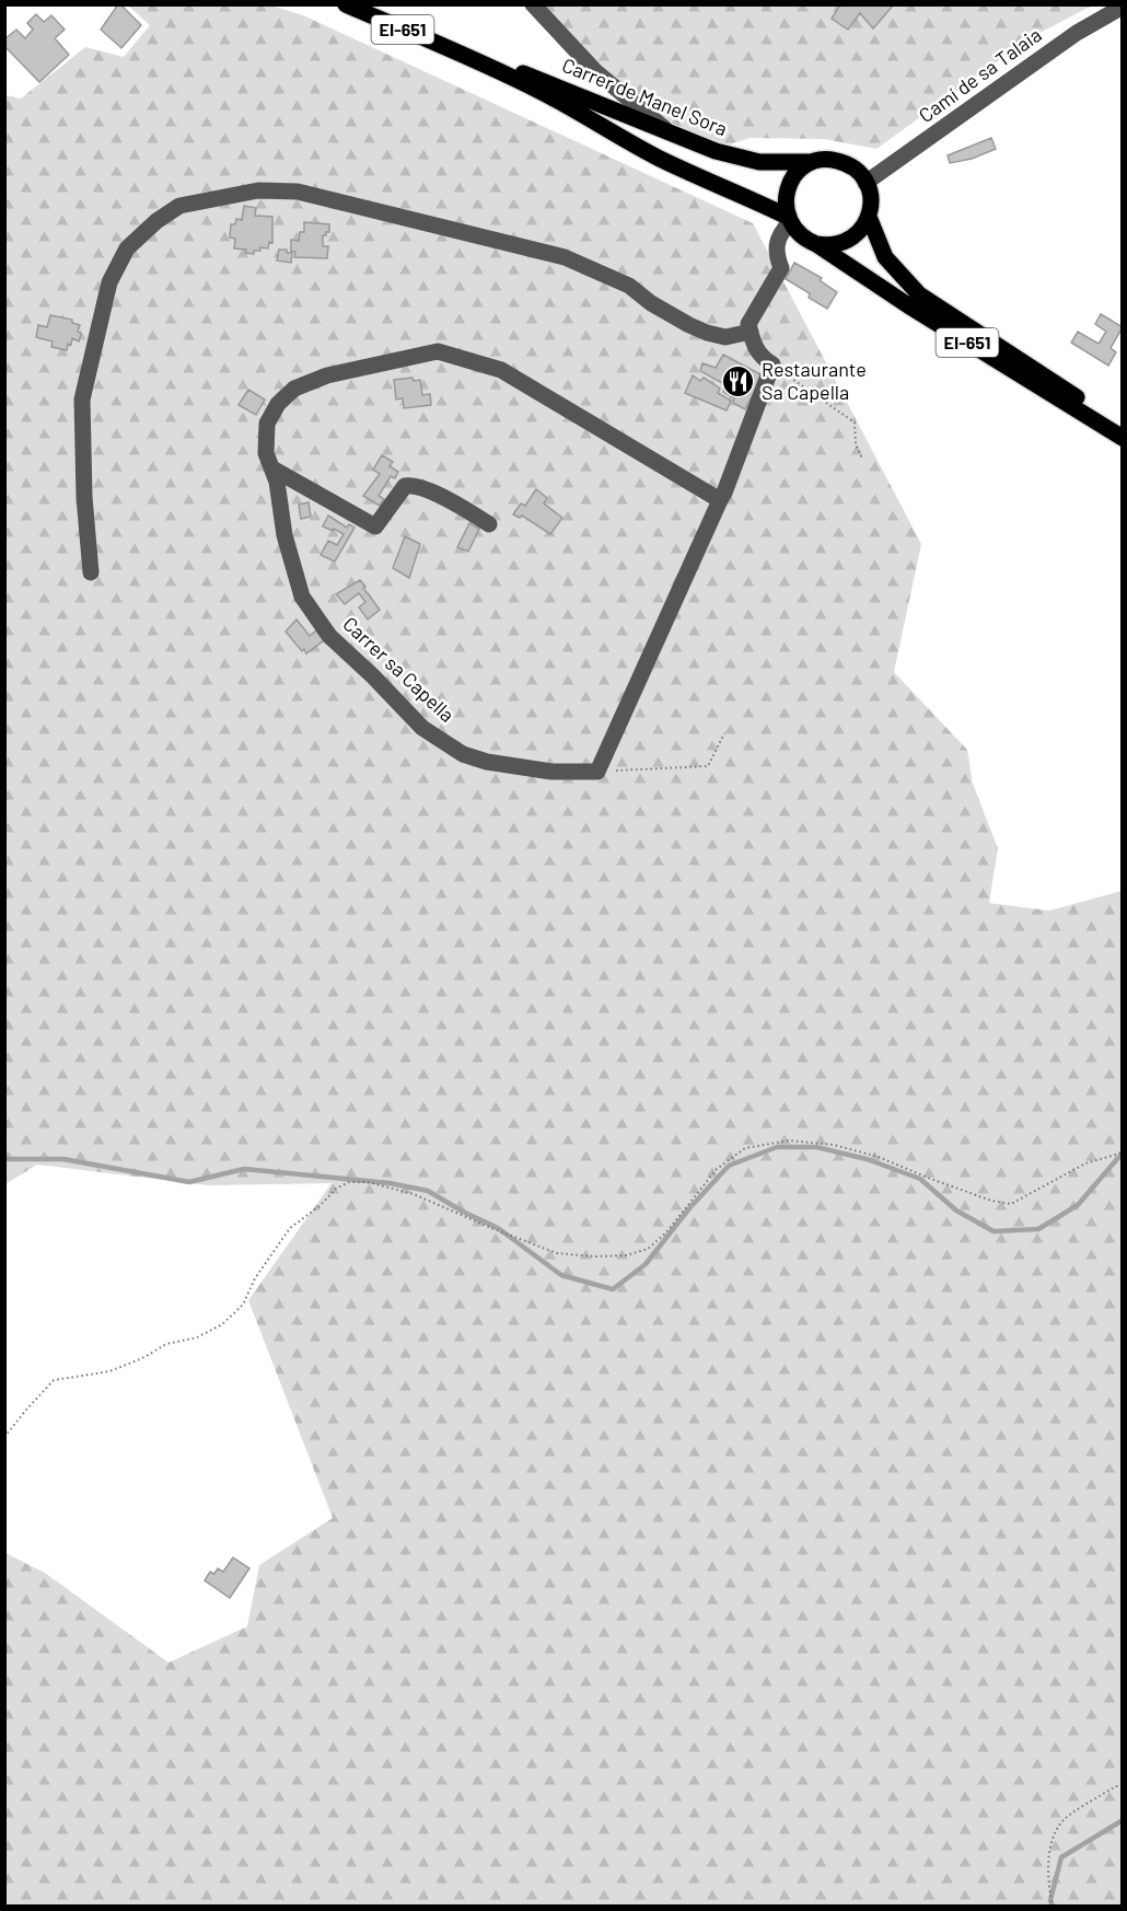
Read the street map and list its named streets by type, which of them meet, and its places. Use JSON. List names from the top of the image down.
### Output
{
  "streets": {
    "main road": ["EI-651", "Carrer de Manel Sora"],
    "street": ["Camí de sa Talaia", "Carrer sa Capella"]
  },
  "crossings": [
    ["EI-651", "Camí de sa Talaia"],
    ["EI-651", "Carrer de Manel Sora"],
    ["Camí de sa Talaia", "Carrer de Manel Sora"]
  ],
  "places": {
    "restaurant": ["Restaurante Sa Capella"]
  }
}
